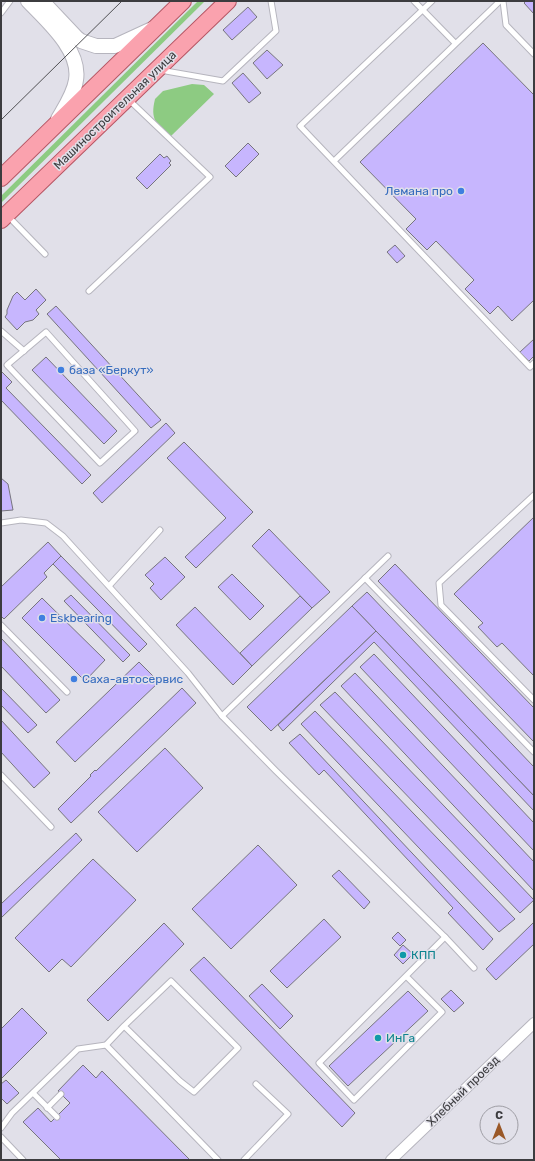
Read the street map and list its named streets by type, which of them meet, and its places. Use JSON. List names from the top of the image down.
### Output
{
  "streets": {
    "main road": ["Машиностроительная улица"],
    "street": ["Хлебный проезд"]
  },
  "places": [
    "Лемана про",
    "база «Беркут»",
    "Eskbearing",
    "Саха-автосервис",
    "КПП",
    "ИнГа"
  ],
  "north": "top"
}
